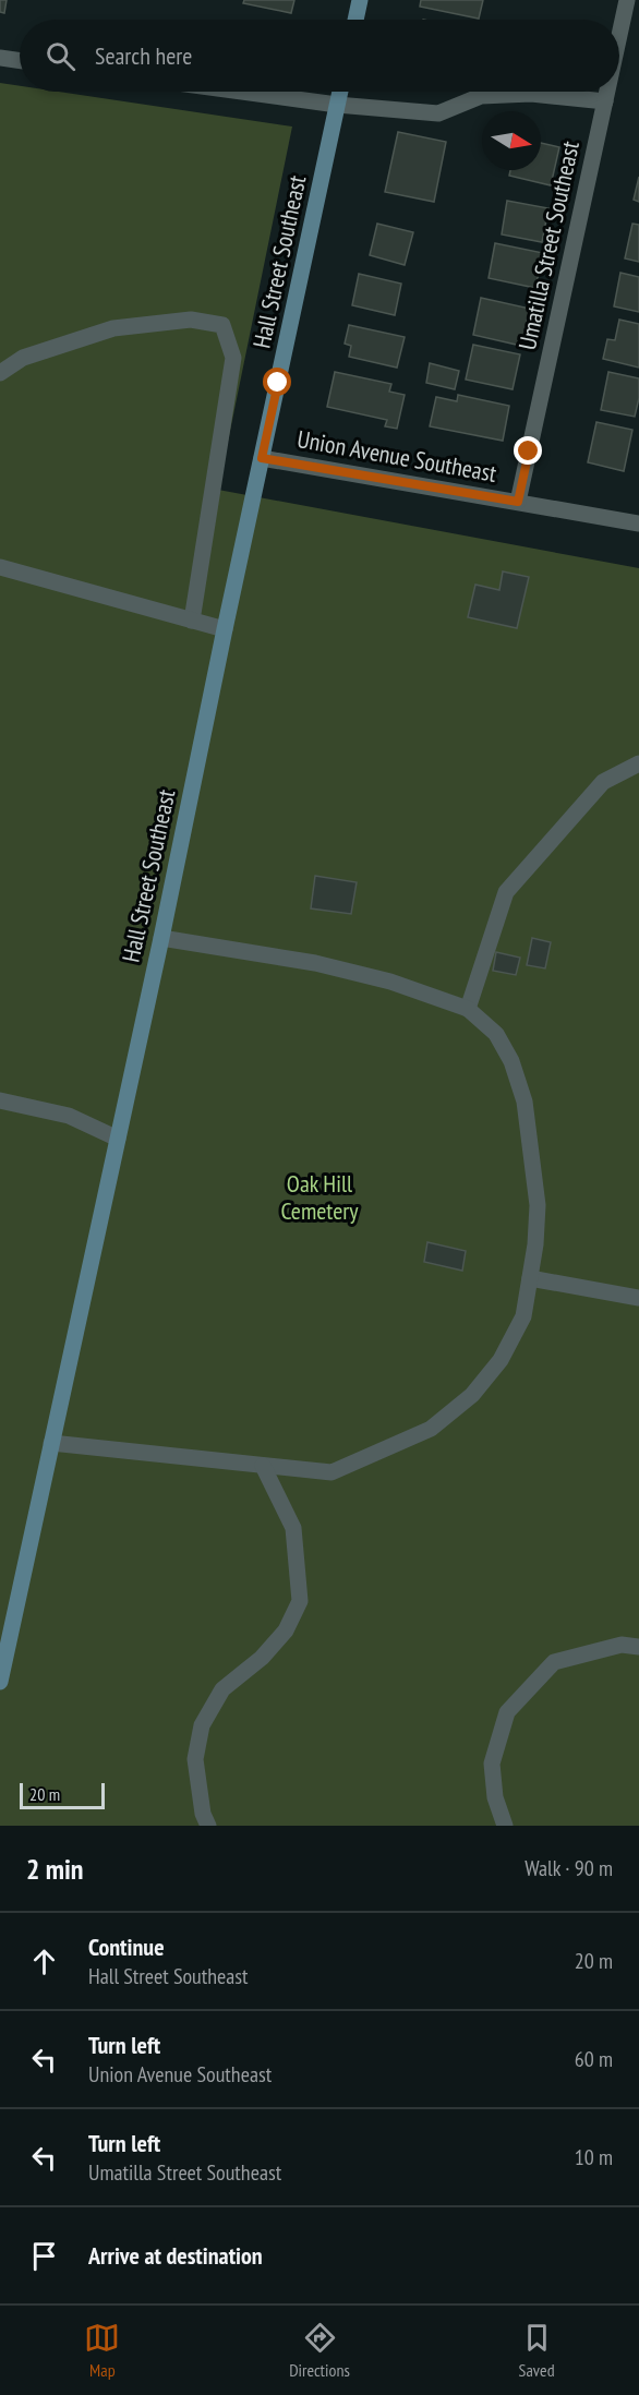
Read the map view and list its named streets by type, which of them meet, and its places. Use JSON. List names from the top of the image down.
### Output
{
  "streets": {
    "main road": ["Hall Street Southeast"],
    "street": ["Umatilla Street Southeast", "Union Avenue Southeast"]
  },
  "crossings": [
    ["Umatilla Street Southeast", "Union Avenue Southeast"],
    ["Hall Street Southeast", "Union Avenue Southeast"]
  ],
  "parks": ["Oak Hill Cemetery"],
  "scale_bar": "20 m",
  "north": "right",
  "page": {
    "search": "Search here",
    "scale": "20 m",
    "heading": ["2 min", "Walk · 90 m"],
    "list": [
      ["Continue", "Hall Street Southeast", "20 m"],
      ["Turn left", "Union Avenue Southeast", "60 m"],
      ["Turn left", "Umatilla Street Southeast", "10 m"],
      "Arrive at destination"
    ],
    "nav": ["Map", "Directions", "Saved"]
  }
}
